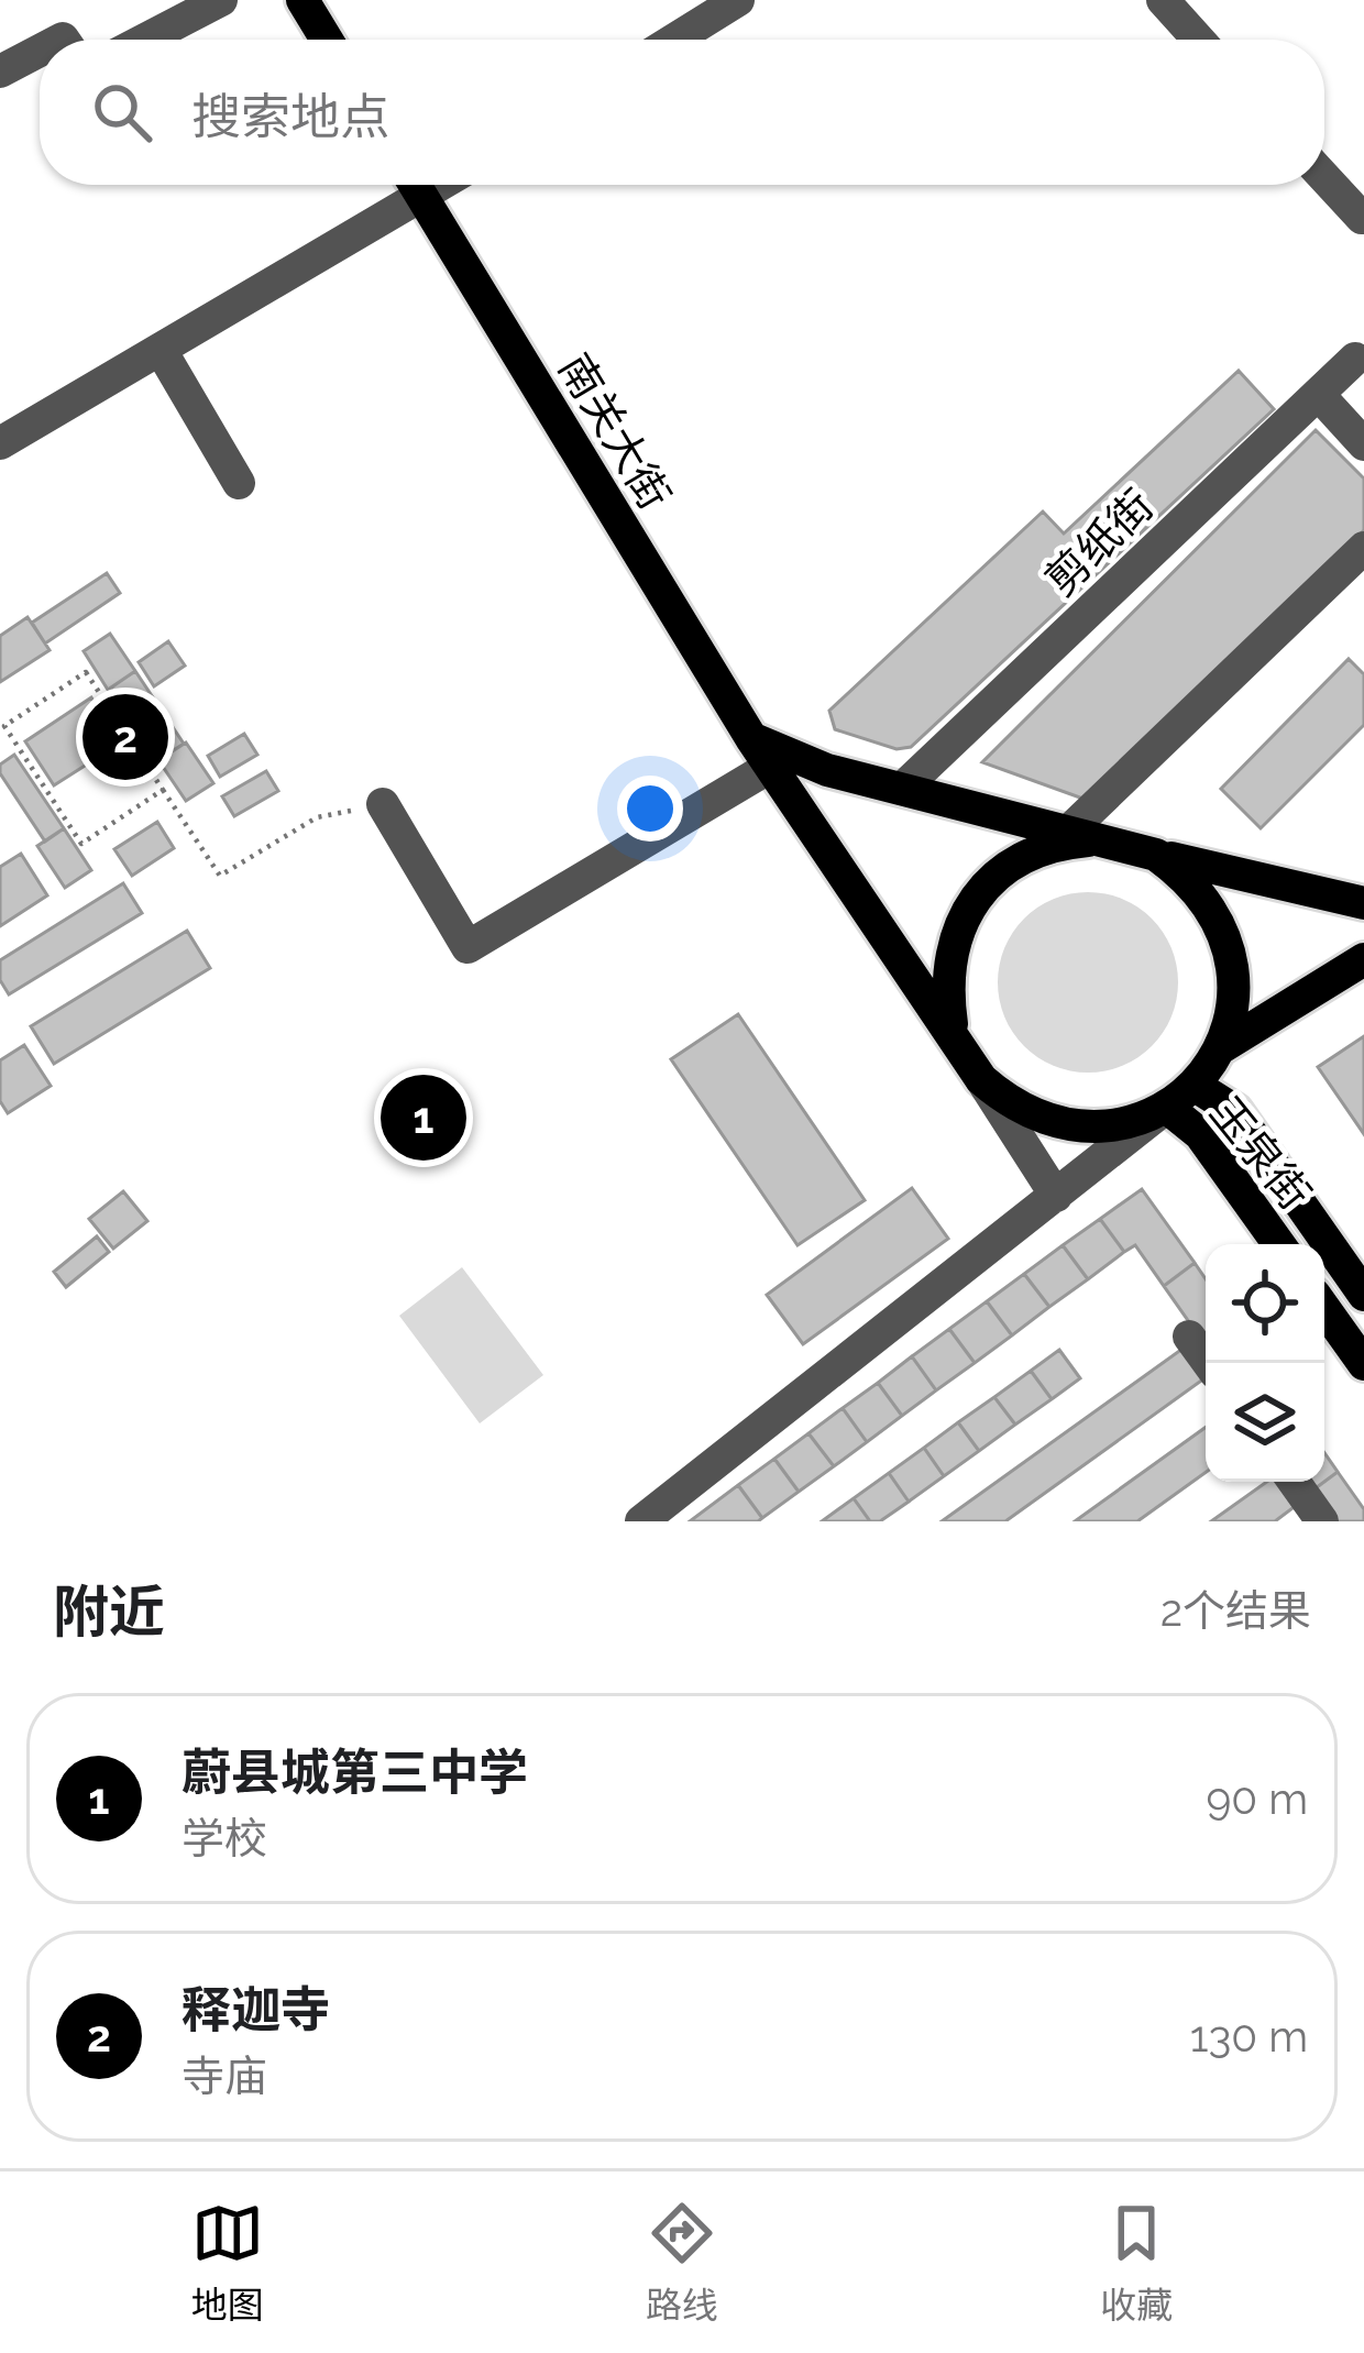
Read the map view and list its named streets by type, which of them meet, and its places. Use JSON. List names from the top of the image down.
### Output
{
  "streets": {
    "main road": ["南关大街", "玉泉街"],
    "street": ["剪纸街"]
  },
  "crossings": [
    ["南关大街", "剪纸街"],
    ["南关大街", "玉泉街"]
  ],
  "page": {
    "search": "搜索地点",
    "pins": ["2", "1"],
    "heading": ["附近", "2个结果"],
    "list": [
      {
        "mark": "1",
        "name": "蔚县城第三中学",
        "note": "学校",
        "value": "90 m"
      },
      {
        "mark": "2",
        "name": "释迦寺",
        "note": "寺庙",
        "value": "130 m"
      }
    ],
    "nav": ["地图", "路线", "收藏"]
  }
}
